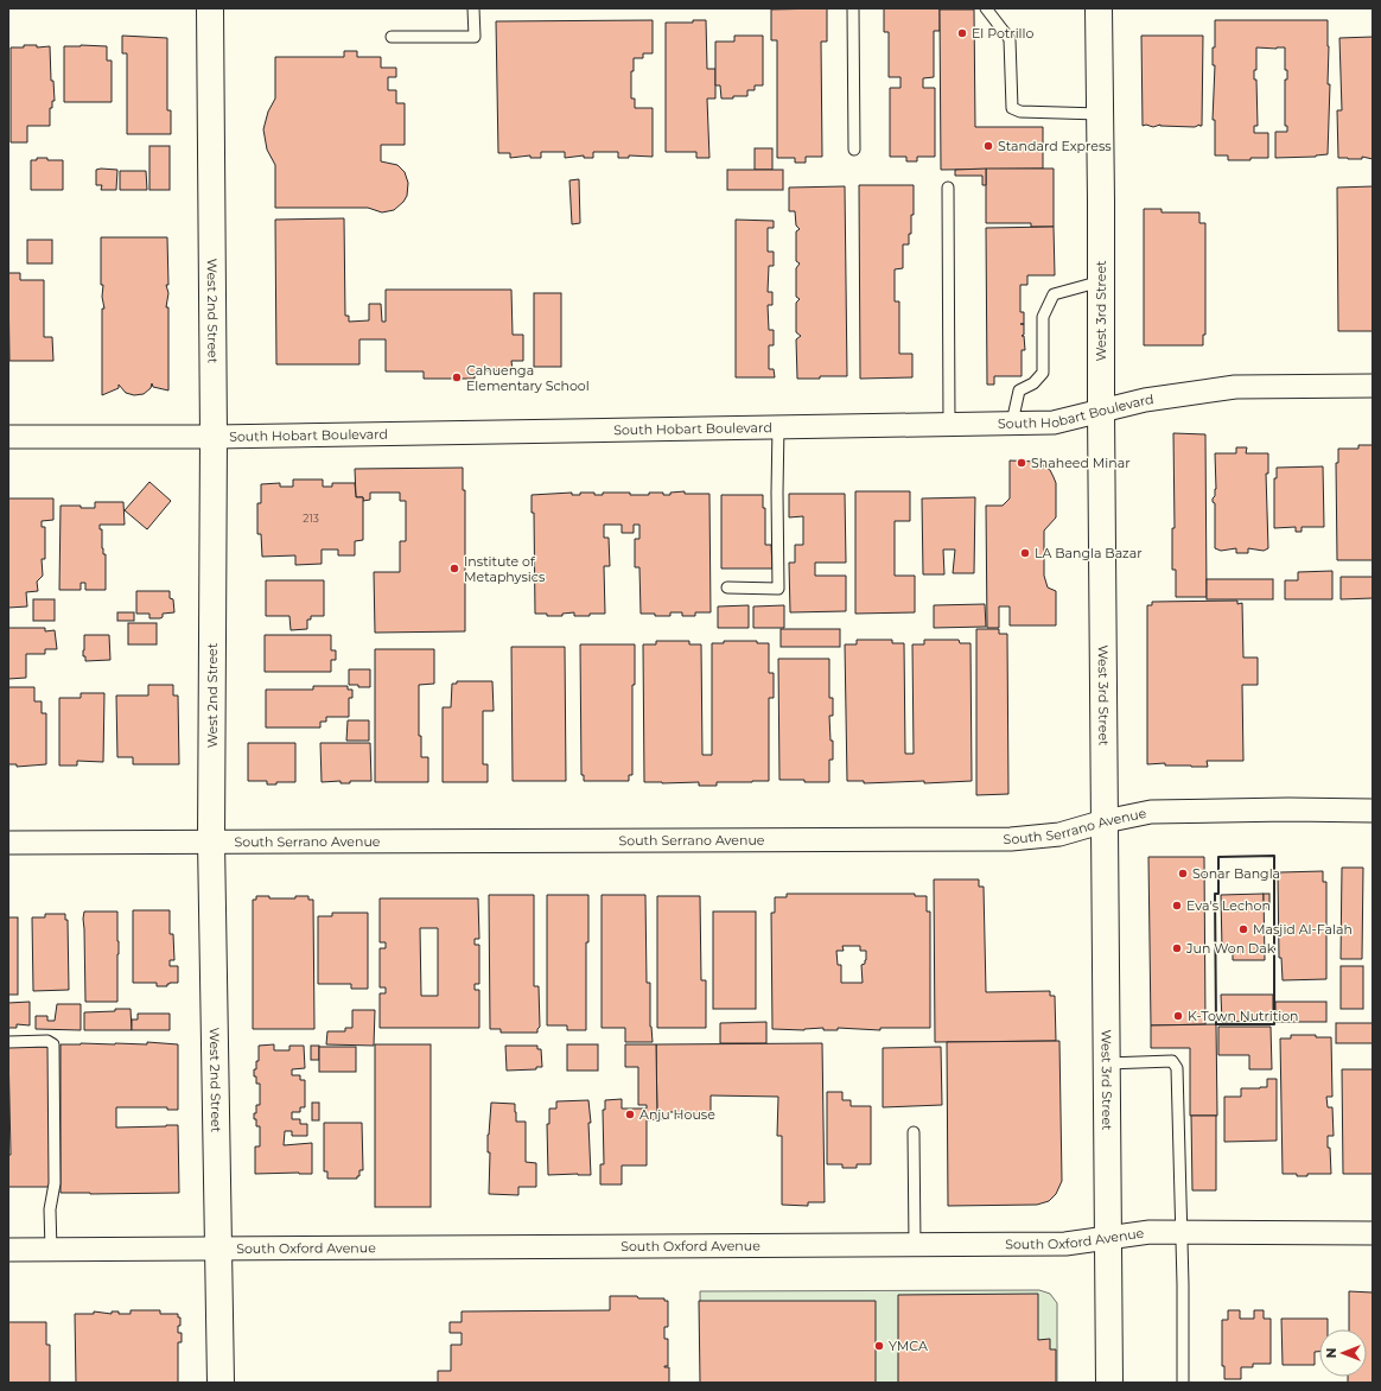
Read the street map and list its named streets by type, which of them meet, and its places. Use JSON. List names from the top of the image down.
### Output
{
  "streets": {
    "main road": ["West 2nd Street", "West 3rd Street"],
    "street": ["South Hobart Boulevard", "South Serrano Avenue", "South Oxford Avenue"]
  },
  "crossings": [
    ["West 2nd Street", "South Hobart Boulevard"],
    ["West 2nd Street", "South Serrano Avenue"],
    ["West 2nd Street", "South Oxford Avenue"],
    ["West 3rd Street", "South Hobart Boulevard"],
    ["West 3rd Street", "South Serrano Avenue"],
    ["West 3rd Street", "South Oxford Avenue"]
  ],
  "places": [
    "El Potrillo",
    "Standard Express",
    "Cahuenga Elementary School",
    "Shaheed Minar",
    "LA Bangla Bazar",
    "Institute of Metaphysics",
    "Sonar Bangla",
    "Eva's Lechon",
    "Masjid Al-Falah",
    "Jun Won Dak",
    "K-Town Nutrition",
    "Anju House",
    "YMCA"
  ],
  "house_numbers": ["213"],
  "north": "left"
}
